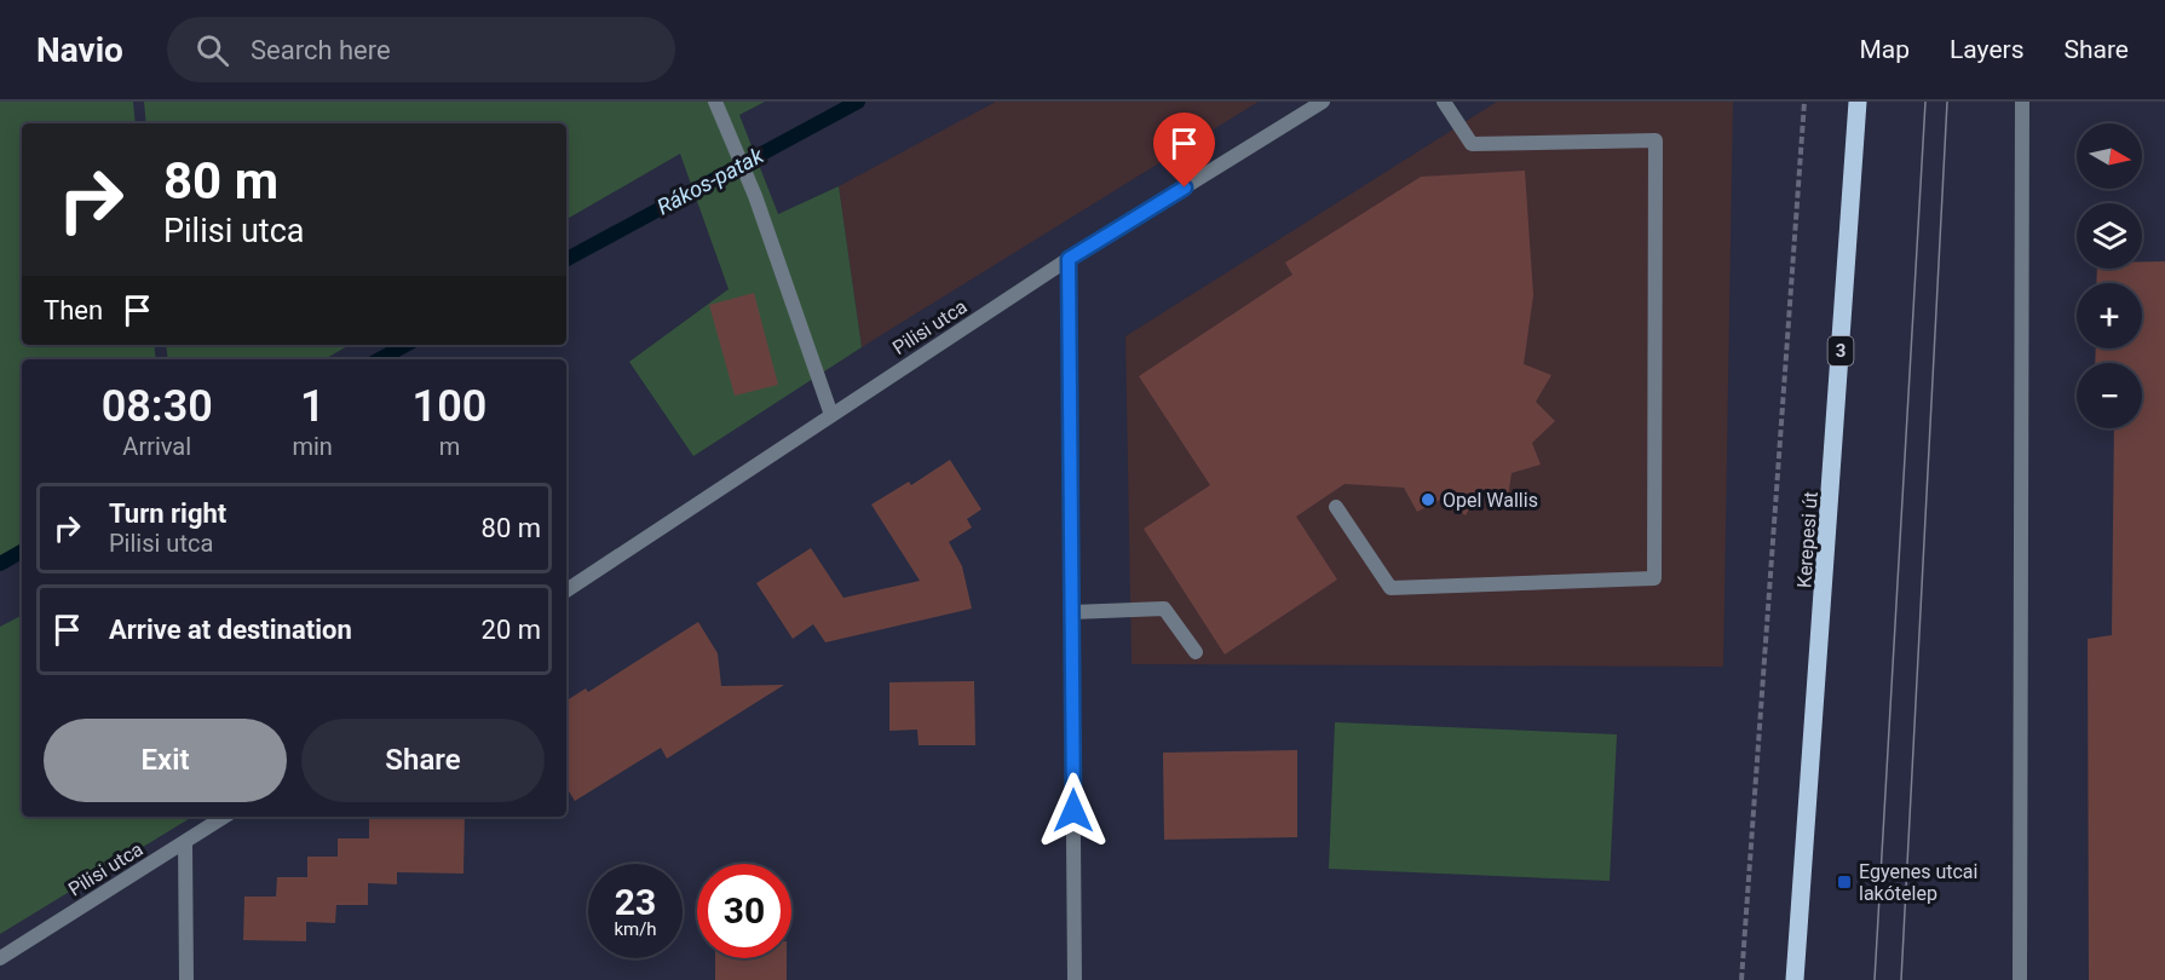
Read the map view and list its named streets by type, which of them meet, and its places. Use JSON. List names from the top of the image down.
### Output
{
  "streets": {
    "main road": ["3", "Kerepesi út"],
    "street": ["Pilisi utca"]
  },
  "water": ["Rákos-patak"],
  "places": {
    "other": ["Opel Wallis"],
    "transit": ["Egyenes utcai lakótelep"]
  },
  "north": "right",
  "page": {
    "header": "Navio",
    "search": "Search here",
    "nav": ["Map", "Layers", "Share"],
    "map_buttons": ["+", "−"],
    "turn": ["80 m", "Pilisi utca"],
    "then": "Then",
    "eta": [
      "08:30",
      "Arrival",
      "1",
      "min",
      "100",
      "m"
    ],
    "list": [
      {
        "name": "Turn right",
        "note": "Pilisi utca",
        "value": "80 m"
      },
      {
        "name": "Arrive at destination",
        "value": "20 m"
      }
    ],
    "buttons": ["Exit", "Share"],
    "speed": "23 km/h",
    "limit": "30"
  }
}
